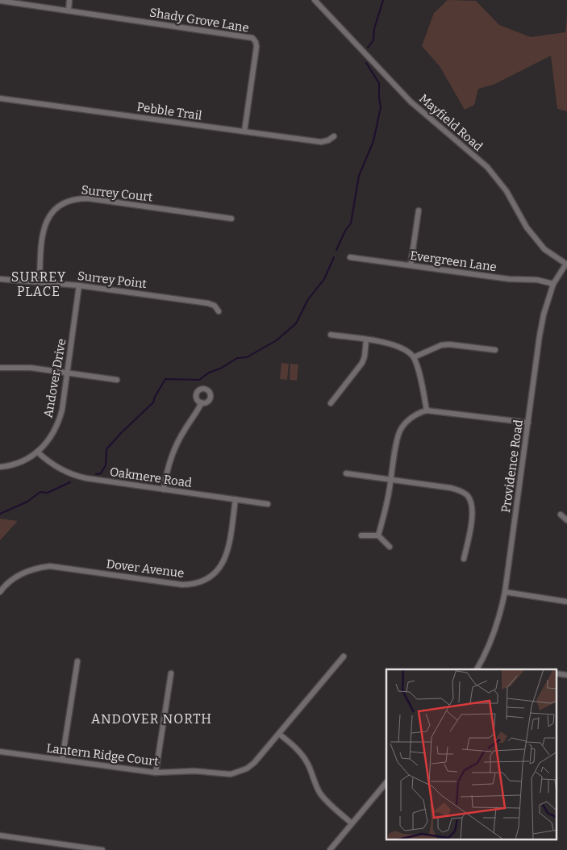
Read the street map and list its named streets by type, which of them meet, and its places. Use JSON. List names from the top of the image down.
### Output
{
  "streets": {
    "street": [
      "Shady Grove Lane",
      "Pebble Trail",
      "Mayfield Road",
      "Surrey Court",
      "Evergreen Lane",
      "Surrey Point",
      "Andover Drive",
      "Providence Road",
      "Oakmere Road",
      "Dover Avenue",
      "Lantern Ridge Court"
    ]
  },
  "crossings": [
    ["Shady Grove Lane", "Pebble Trail"],
    ["Mayfield Road", "Providence Road"],
    ["Surrey Court", "Surrey Point"],
    ["Evergreen Lane", "Providence Road"],
    ["Surrey Point", "Andover Drive"],
    ["Andover Drive", "Oakmere Road"],
    ["Oakmere Road", "Dover Avenue"]
  ],
  "districts": ["SURREY PLACE", "ANDOVER NORTH"]
}
